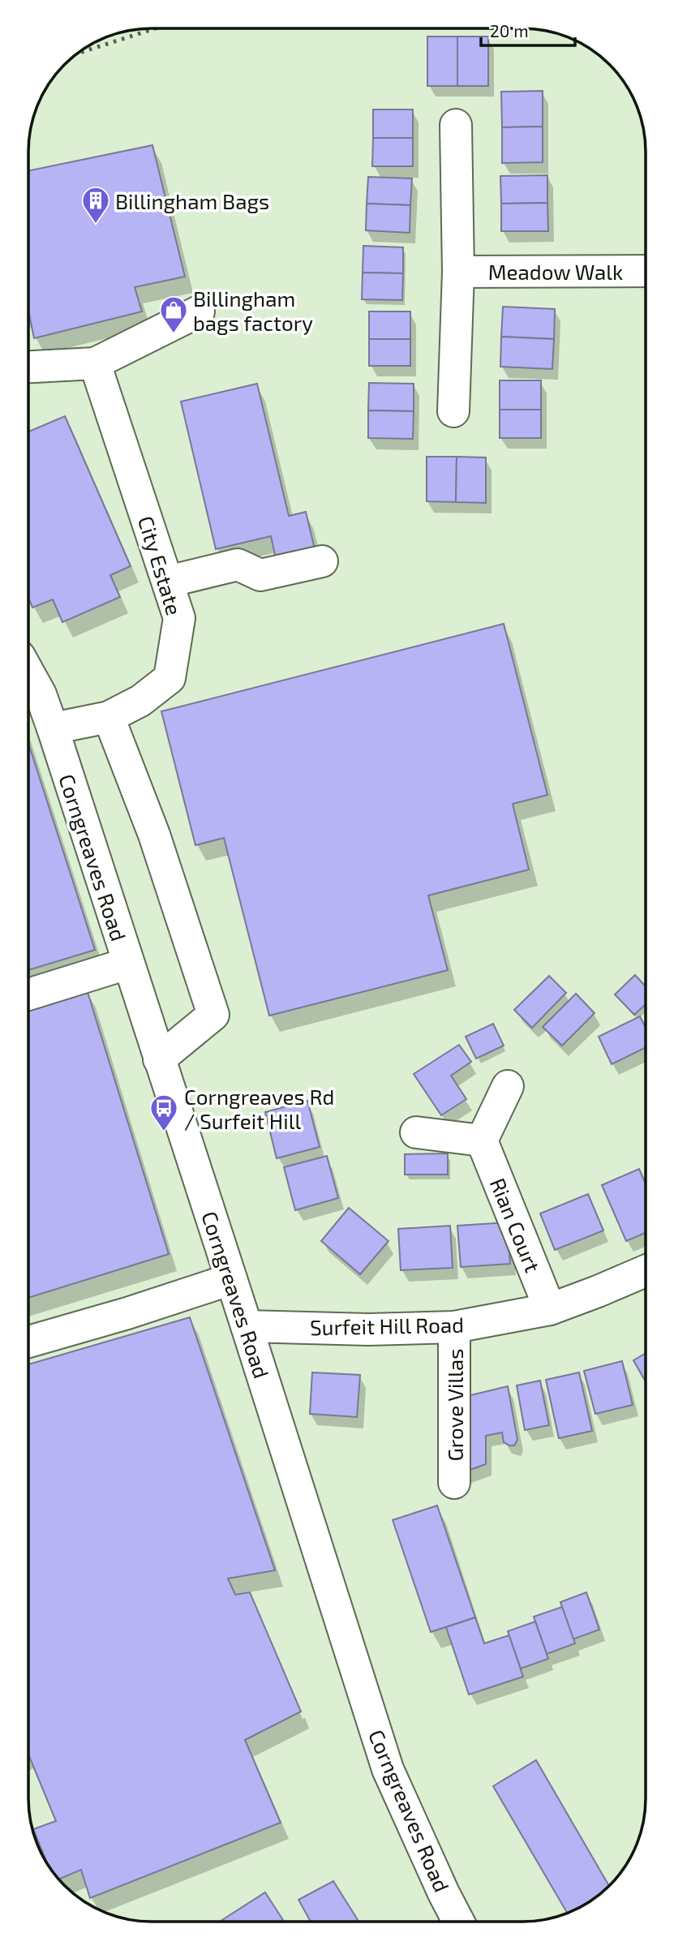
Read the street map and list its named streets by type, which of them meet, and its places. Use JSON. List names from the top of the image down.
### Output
{
  "streets": {
    "street": [
      "Meadow Walk",
      "City Estate",
      "Corngreaves Road",
      "Rian Court",
      "Surfeit Hill Road",
      "Grove Villas"
    ]
  },
  "crossings": [
    ["City Estate", "Corngreaves Road"],
    ["Corngreaves Road", "Surfeit Hill Road"],
    ["Rian Court", "Surfeit Hill Road"],
    ["Surfeit Hill Road", "Grove Villas"]
  ],
  "places": {
    "building": ["Billingham Bags"],
    "shop": ["Billingham bags factory"],
    "bus stop": ["Corngreaves Rd / Surfeit Hill"]
  },
  "scale_bar": "20 m"
}
